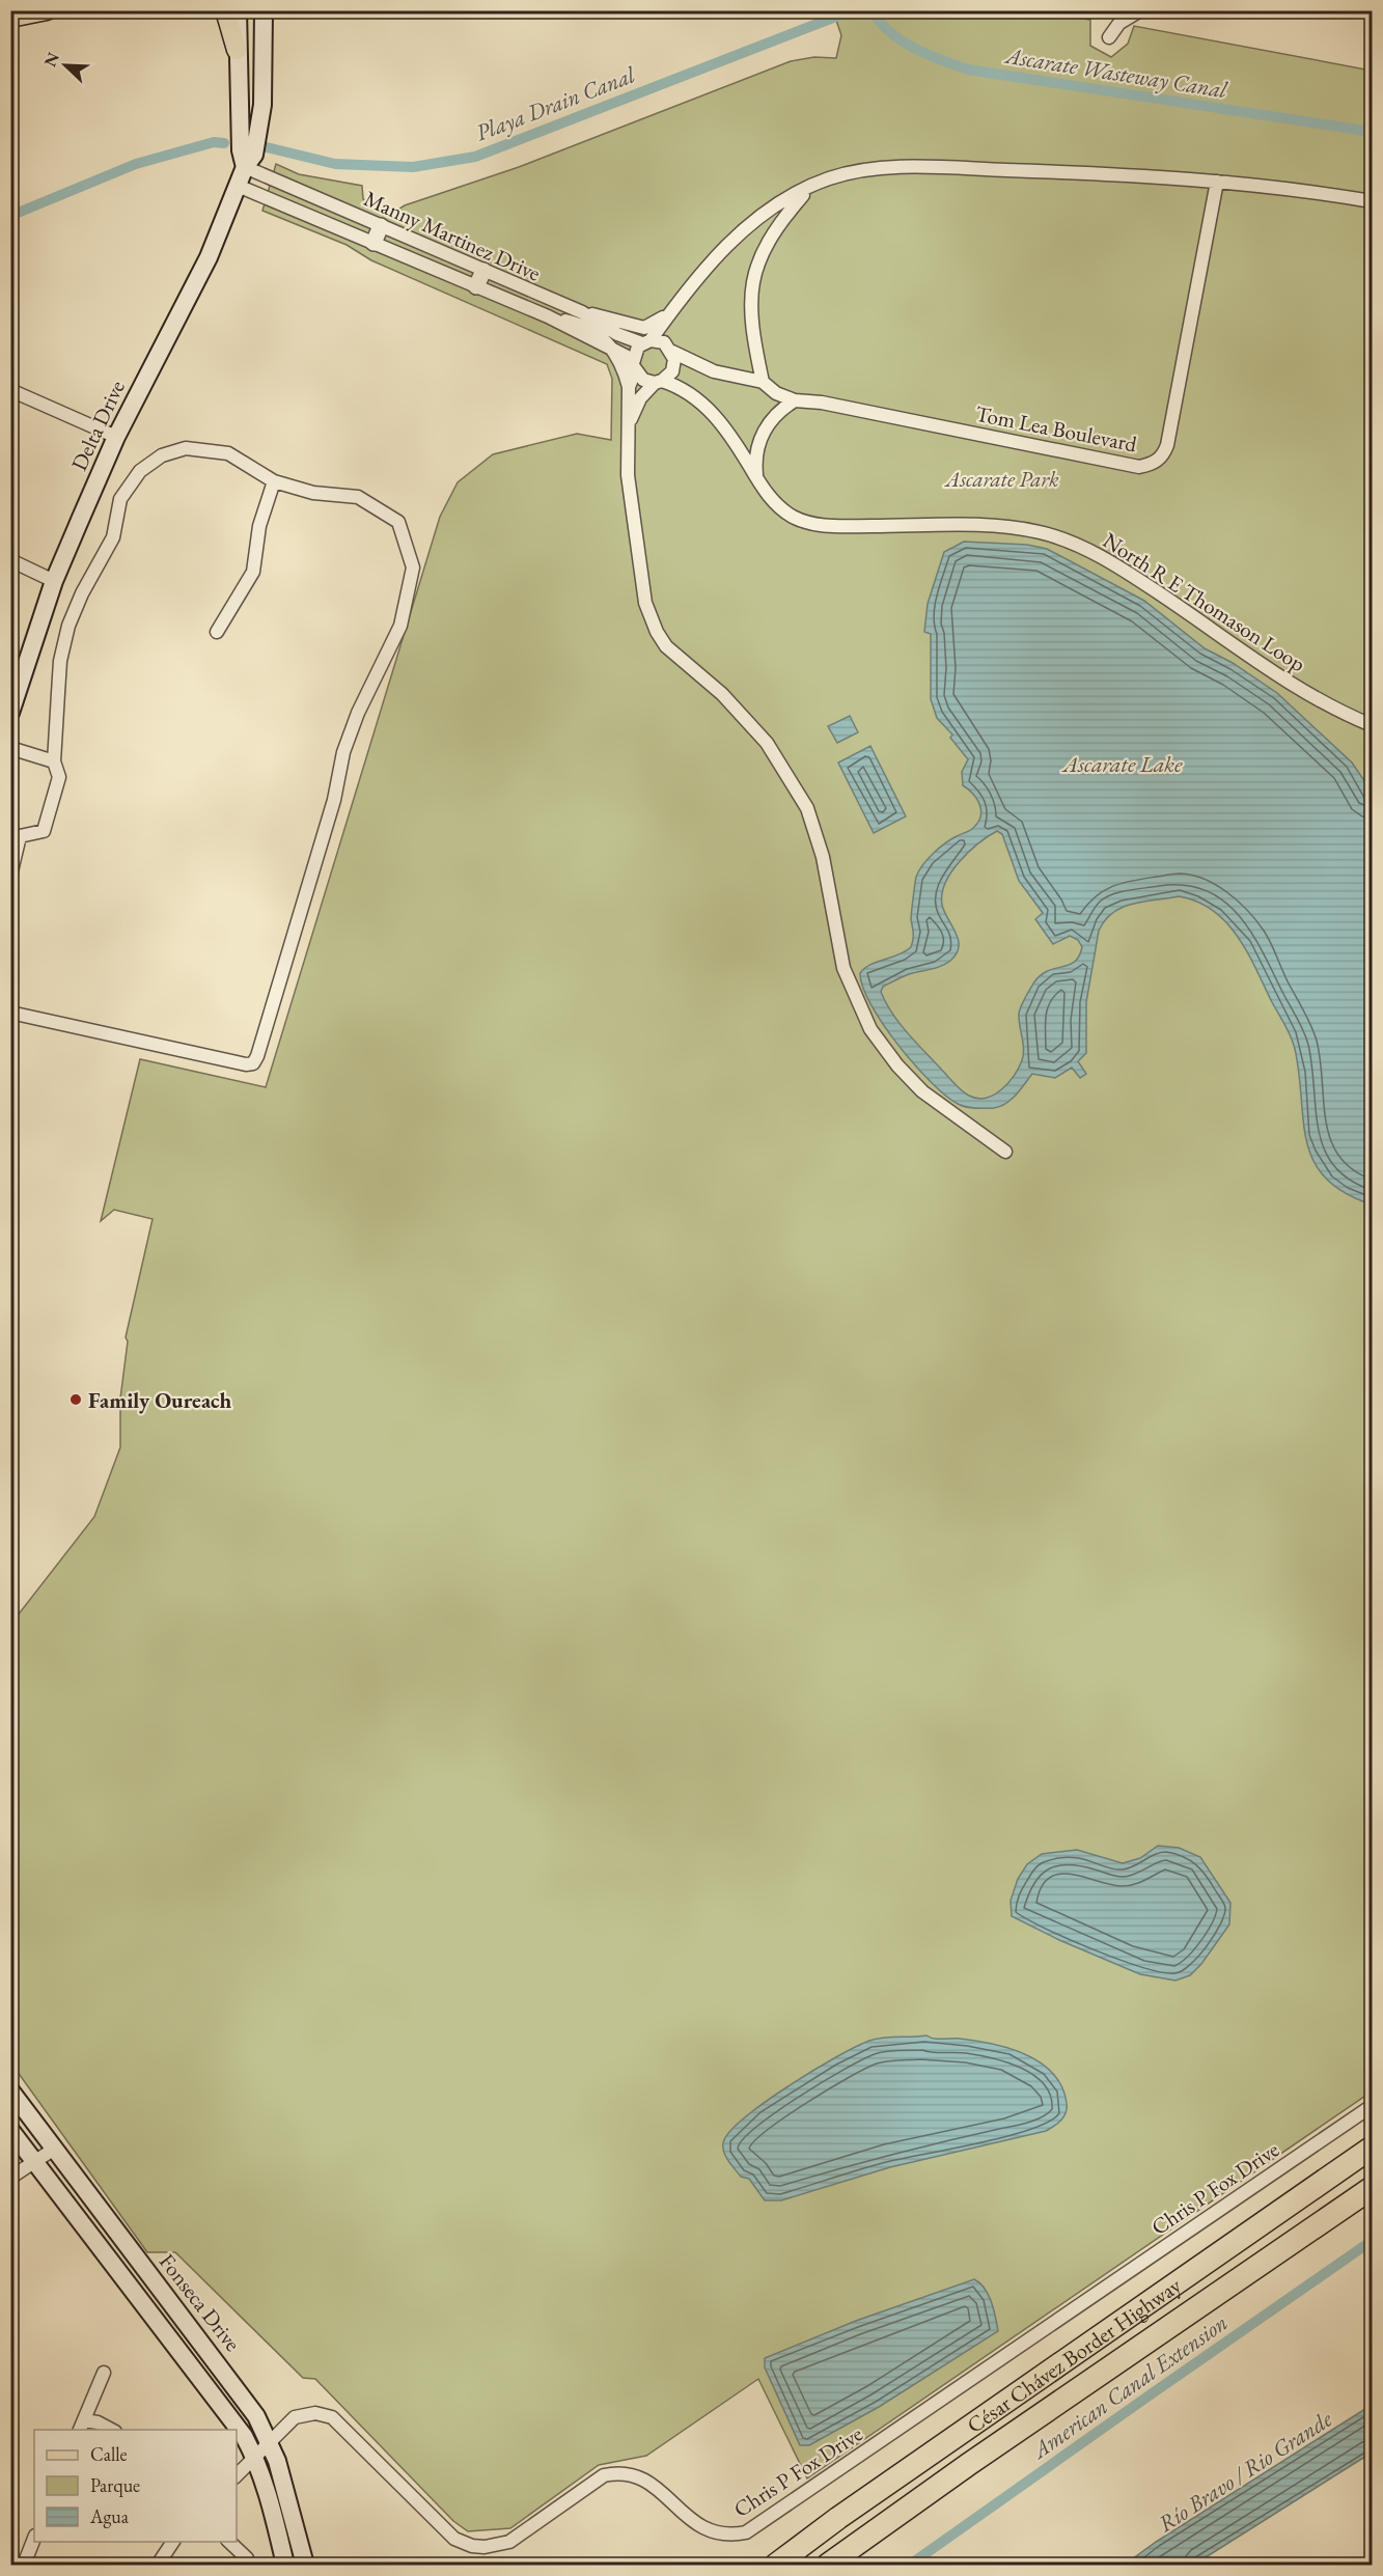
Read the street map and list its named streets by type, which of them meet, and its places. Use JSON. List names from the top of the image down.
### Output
{
  "streets": {
    "highway": ["César Chávez Border Highway"],
    "main road": ["Delta Drive", "Fonseca Drive"],
    "street": [
      "Manny Martinez Drive",
      "Tom Lea Boulevard",
      "North R E Thomason Loop",
      "Chris P Fox Drive"
    ]
  },
  "crossings": [
    ["Manny Martinez Drive", "Delta Drive"],
    ["Manny Martinez Drive", "Tom Lea Boulevard"],
    ["Manny Martinez Drive", "North R E Thomason Loop"],
    ["Tom Lea Boulevard", "North R E Thomason Loop"],
    ["Chris P Fox Drive", "Fonseca Drive"]
  ],
  "water": [
    "Ascarate Wasteway Canal",
    "Playa Drain Canal",
    "Ascarate Lake",
    "American Canal Extension",
    "Río Bravo / Rio Grande"
  ],
  "parks": ["Ascarate Park"],
  "places": ["Family Oureach"],
  "legend": ["Calle", "Parque", "Agua"],
  "north": "top left"
}
